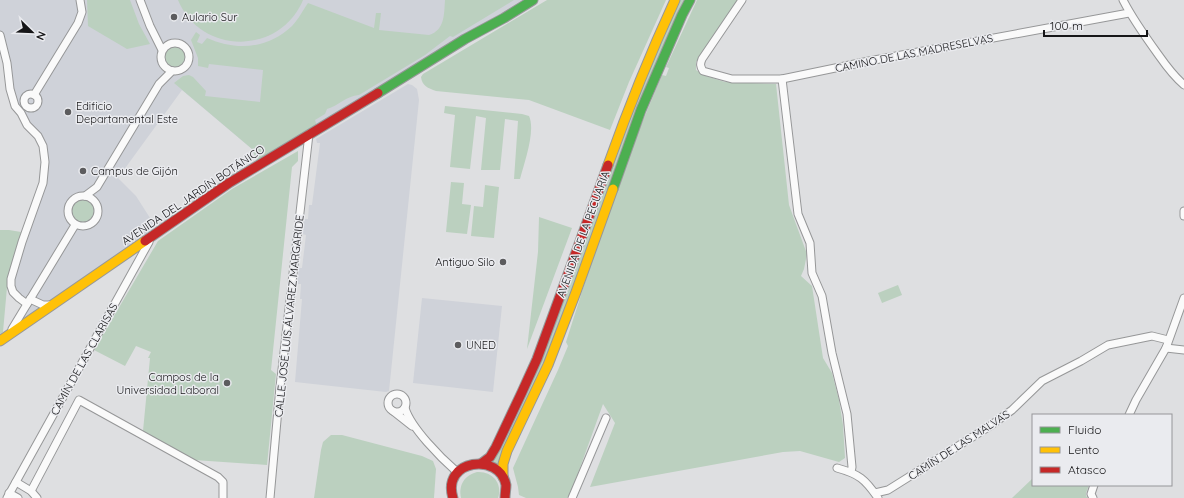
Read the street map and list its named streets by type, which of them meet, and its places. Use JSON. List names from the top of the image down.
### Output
{
  "streets": {
    "main road": ["AVENIDA DEL JARDÍN BOTÁNICO", "AVENIDA DE LA PECUARIA"],
    "street": [
      "CAMINO DE LAS MADRESELVAS",
      "CALLE JOSÉ LUIS ÁLVAREZ MARGARIDE",
      "CAMÍN DE LAS CLARISAS",
      "CAMÍN DE LAS MALVAS"
    ]
  },
  "crossings": [
    ["AVENIDA DEL JARDÍN BOTÁNICO", "CALLE JOSÉ LUIS ÁLVAREZ MARGARIDE"],
    ["AVENIDA DEL JARDÍN BOTÁNICO", "CAMÍN DE LAS CLARISAS"]
  ],
  "places": [
    "Aulario Sur",
    "Edificio Departamental Este",
    "Campus de Gijón",
    "Antiguo Silo",
    "UNED",
    "Campos de la Universidad Laboral"
  ],
  "legend": ["Fluido", "Lento", "Atasco"],
  "scale_bar": "100 m",
  "north": "bottom right"
}
